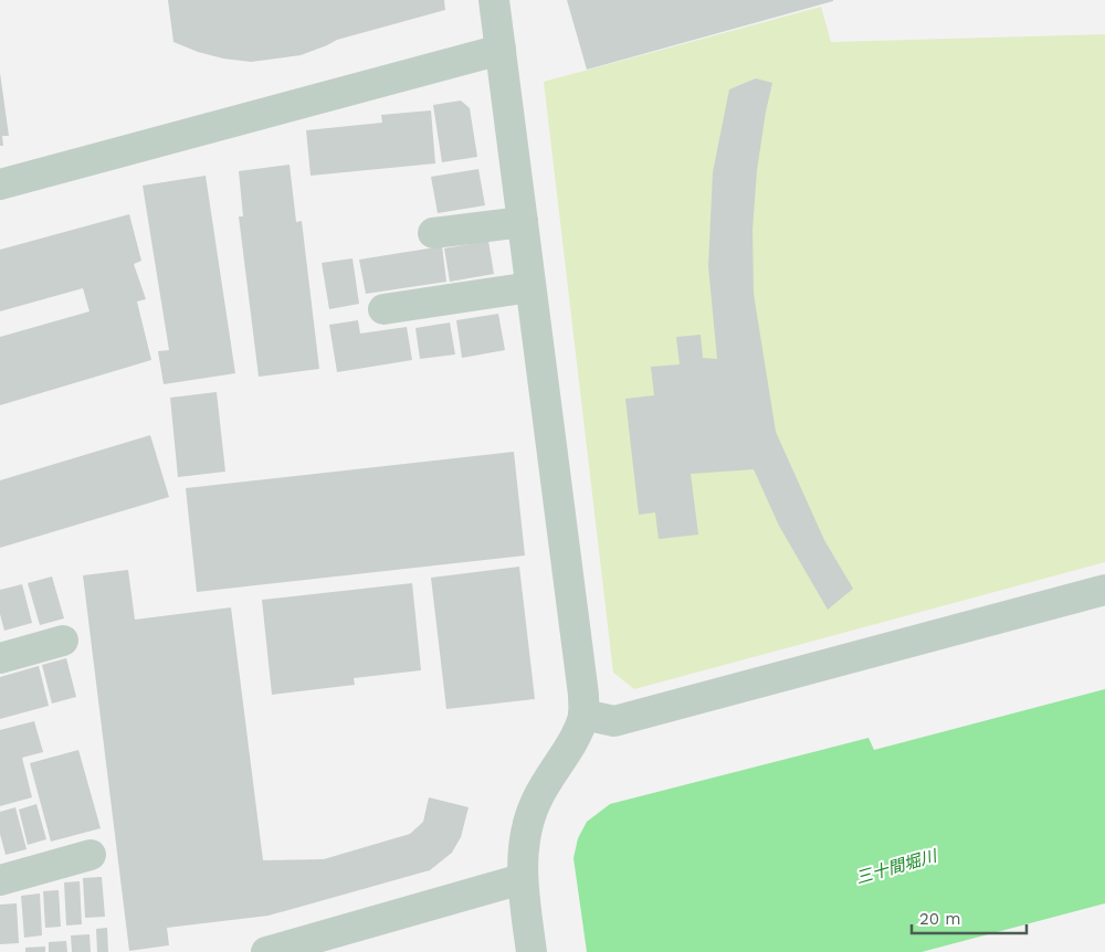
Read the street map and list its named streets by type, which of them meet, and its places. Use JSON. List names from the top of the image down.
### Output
{
  "water": ["三十間堀川"],
  "scale_bar": "20 m"
}
